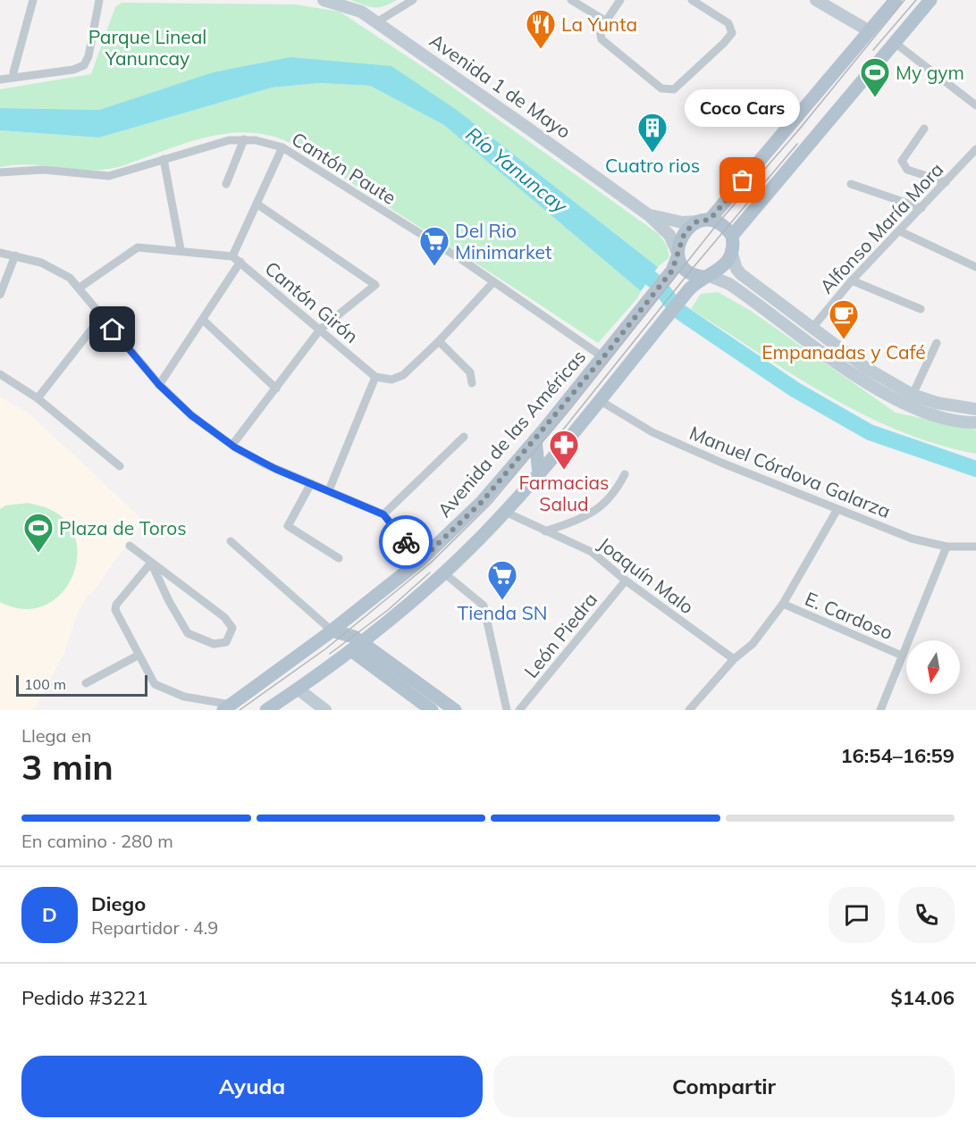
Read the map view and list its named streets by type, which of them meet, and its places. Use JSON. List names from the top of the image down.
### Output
{
  "streets": {
    "main road": ["Avenida 1 de Mayo", "Avenida de las Américas"],
    "street": [
      "Cantón Paute",
      "Alfonso María Mora",
      "Cantón Girón",
      "Manuel Córdova Galarza",
      "Joaquín Malo",
      "E. Cardoso",
      "León Piedra"
    ]
  },
  "crossings": [
    ["Avenida 1 de Mayo", "Avenida de las Américas"],
    ["Cantón Paute", "Avenida de las Américas"],
    ["Joaquín Malo", "León Piedra"]
  ],
  "water": ["Río Yanuncay"],
  "parks": ["Parque Lineal Yanuncay"],
  "places": {
    "restaurant": ["La Yunta"],
    "sports": ["My gym", "Plaza de Toros"],
    "building": ["Cuatro rios"],
    "other": ["Coco Cars"],
    "supermarket": ["Del Rio Minimarket", "Tienda SN"],
    "cafe": ["Empanadas y Café"],
    "pharmacy": ["Farmacias Salud"]
  },
  "scale_bar": "100 m",
  "north": "bottom",
  "page": {
    "bubble": "Coco Cars",
    "scale": "100 m",
    "heading": ["3 min", "Llega en", "16:54–16:59"],
    "panel": [
      "Diego",
      "Repartidor · 4.9",
      "Pedido #3221",
      "$14.06"
    ],
    "bar": "En camino · 280 m",
    "round": "D",
    "buttons": ["Ayuda", "Compartir"]
  }
}
